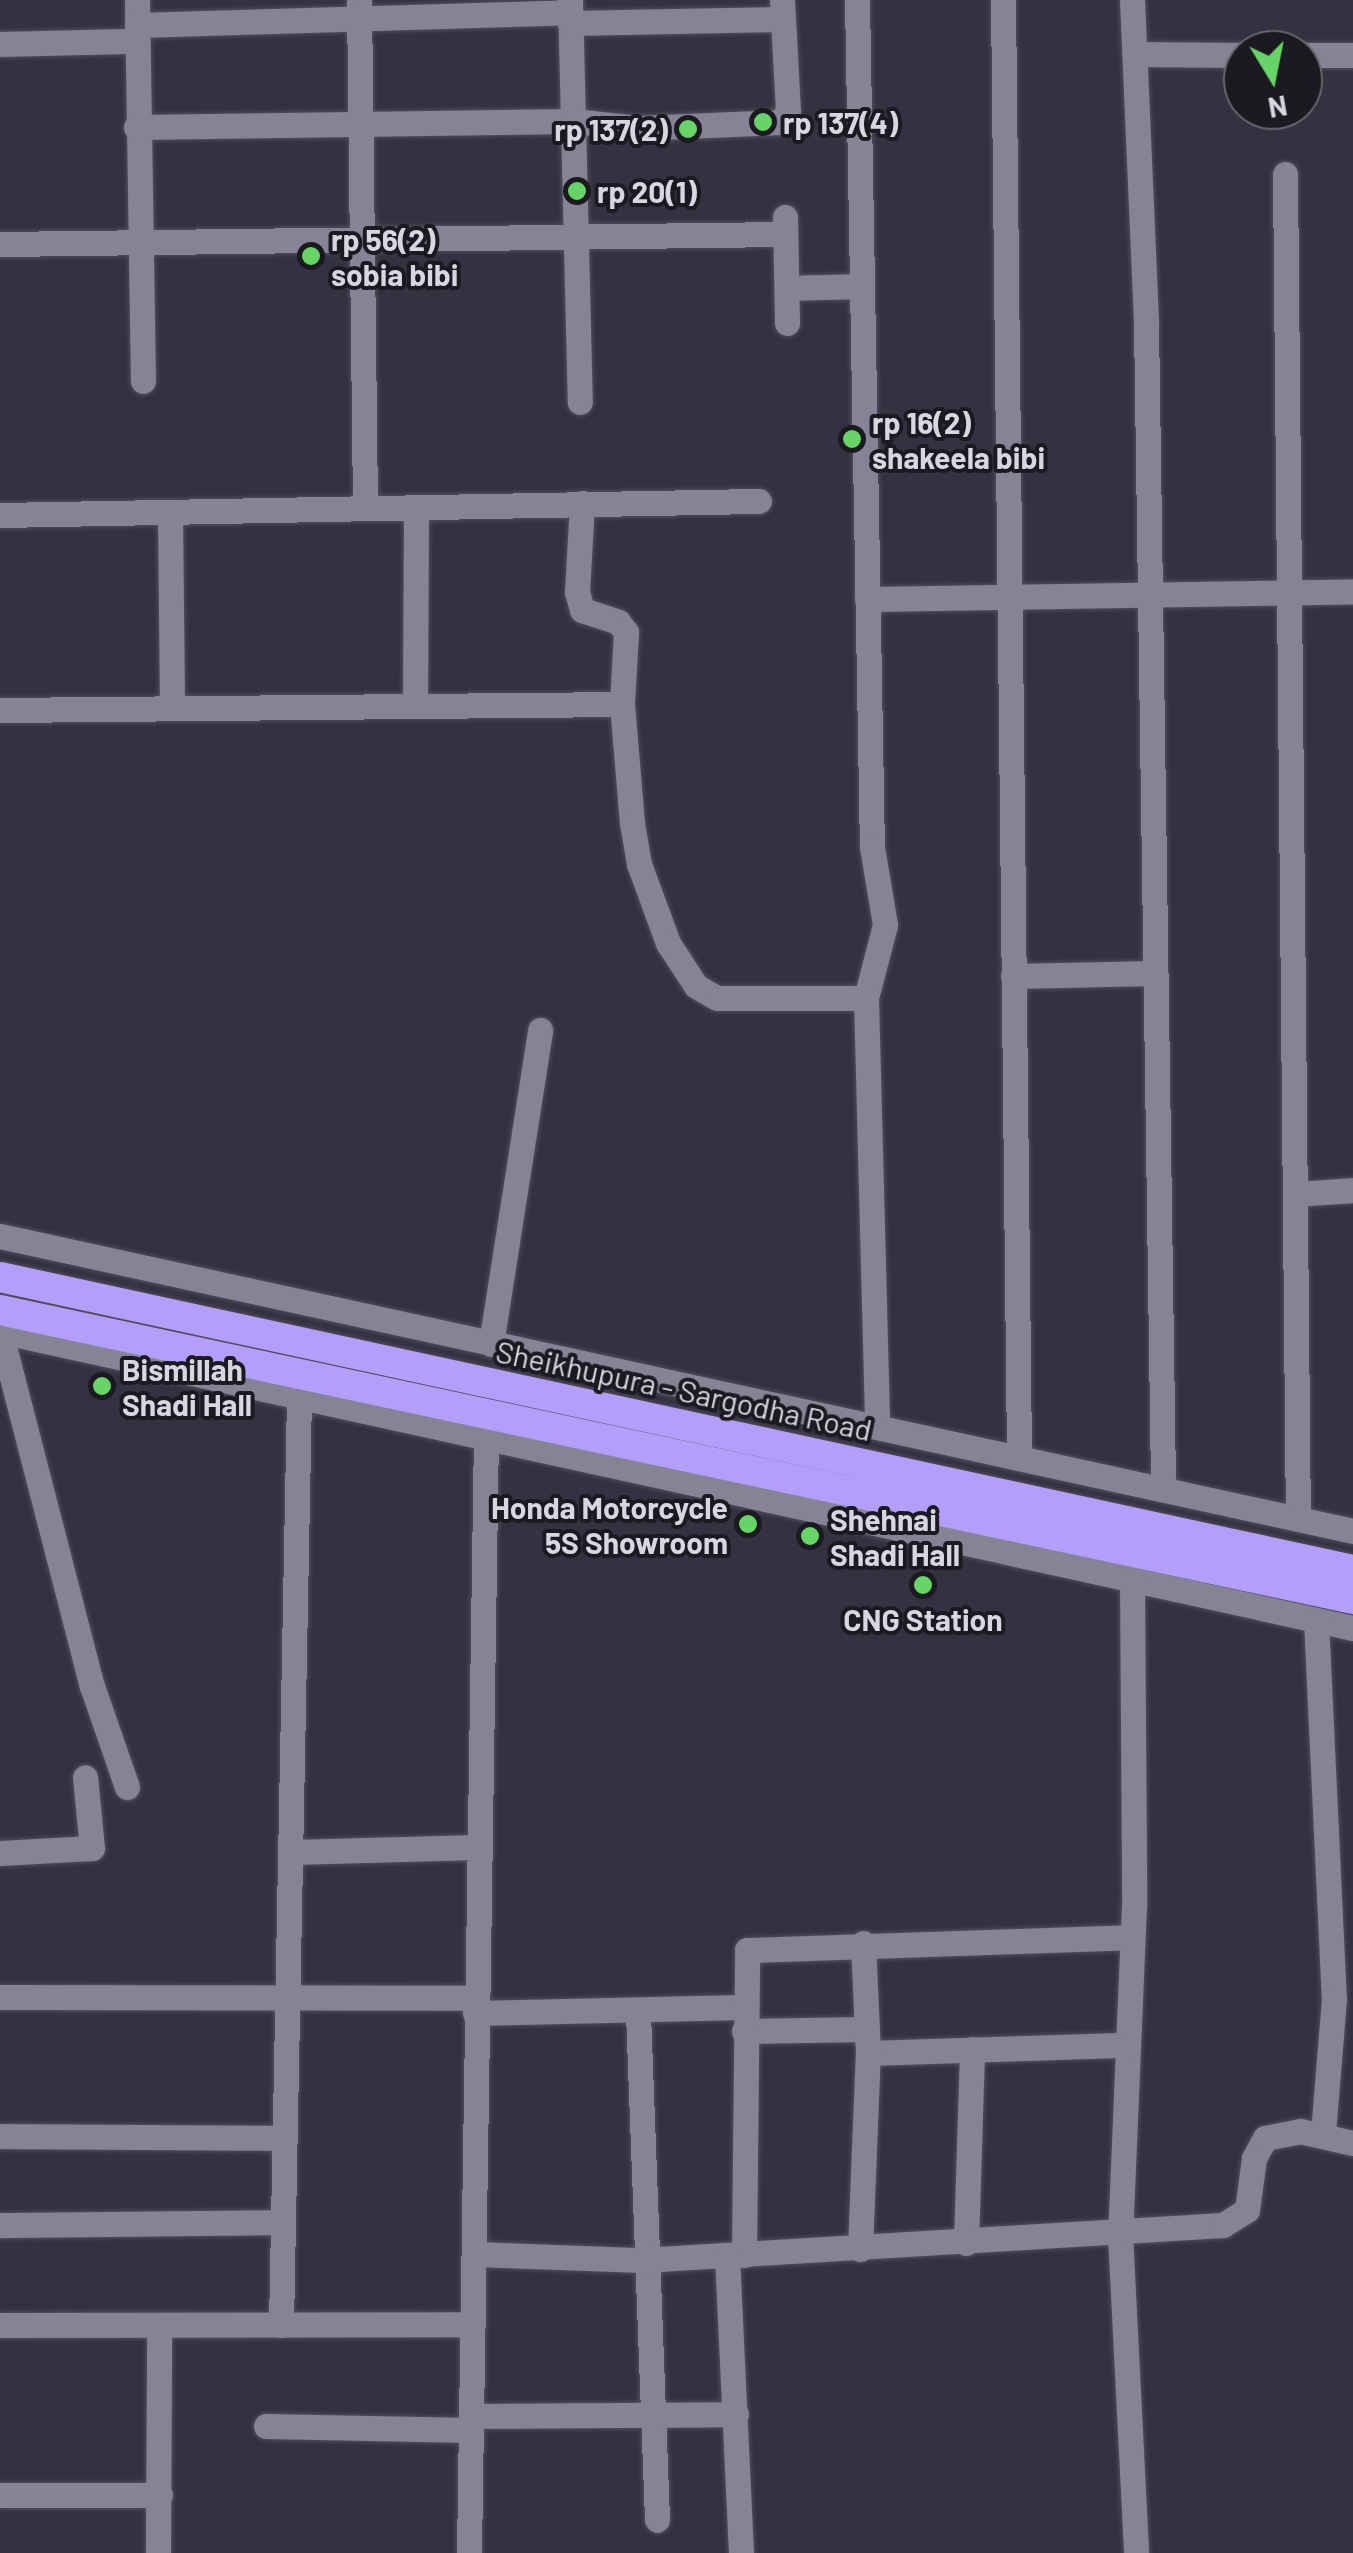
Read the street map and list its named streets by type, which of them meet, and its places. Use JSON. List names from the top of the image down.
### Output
{
  "streets": {
    "highway": ["Sheikhupura - Sargodha Road"]
  },
  "places": [
    "rp 137(4)",
    "rp 137(2)",
    "rp 20(1)",
    "rp 56(2) sobia bibi",
    "rp 16(2) shakeela bibi",
    "Bismillah Shadi Hall",
    "Honda Motorcycle 5S Showroom",
    "Shehnai Shadi Hall",
    "CNG Station"
  ],
  "north": "bottom"
}
